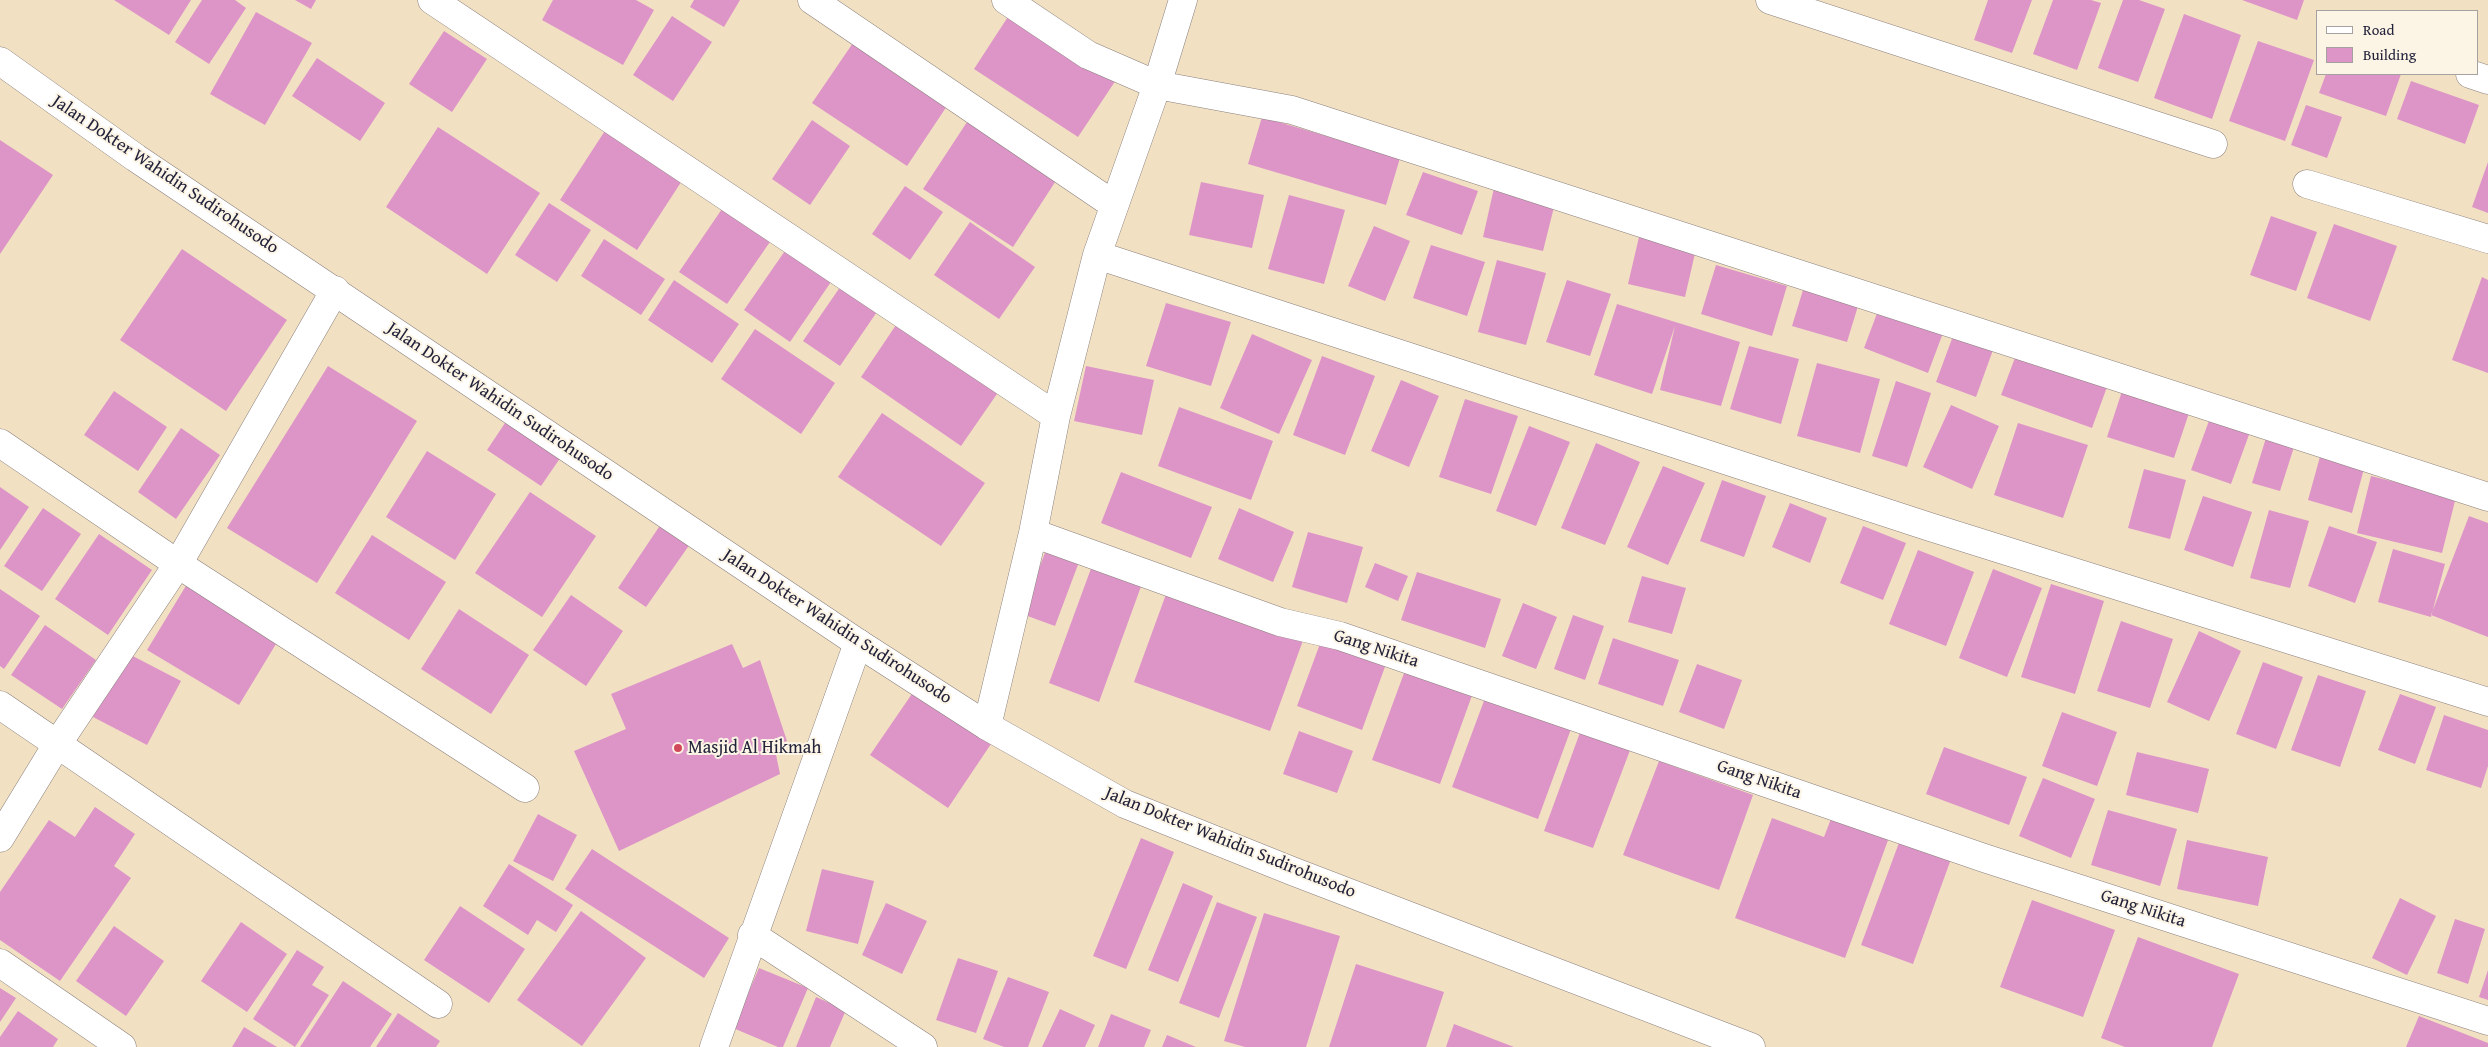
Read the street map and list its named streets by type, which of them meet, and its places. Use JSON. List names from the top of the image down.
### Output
{
  "streets": {
    "street": ["Jalan Dokter Wahidin Sudirohusodo", "Gang Nikita"]
  },
  "places": ["Masjid Al Hikmah"],
  "legend": ["Road", "Building"]
}
